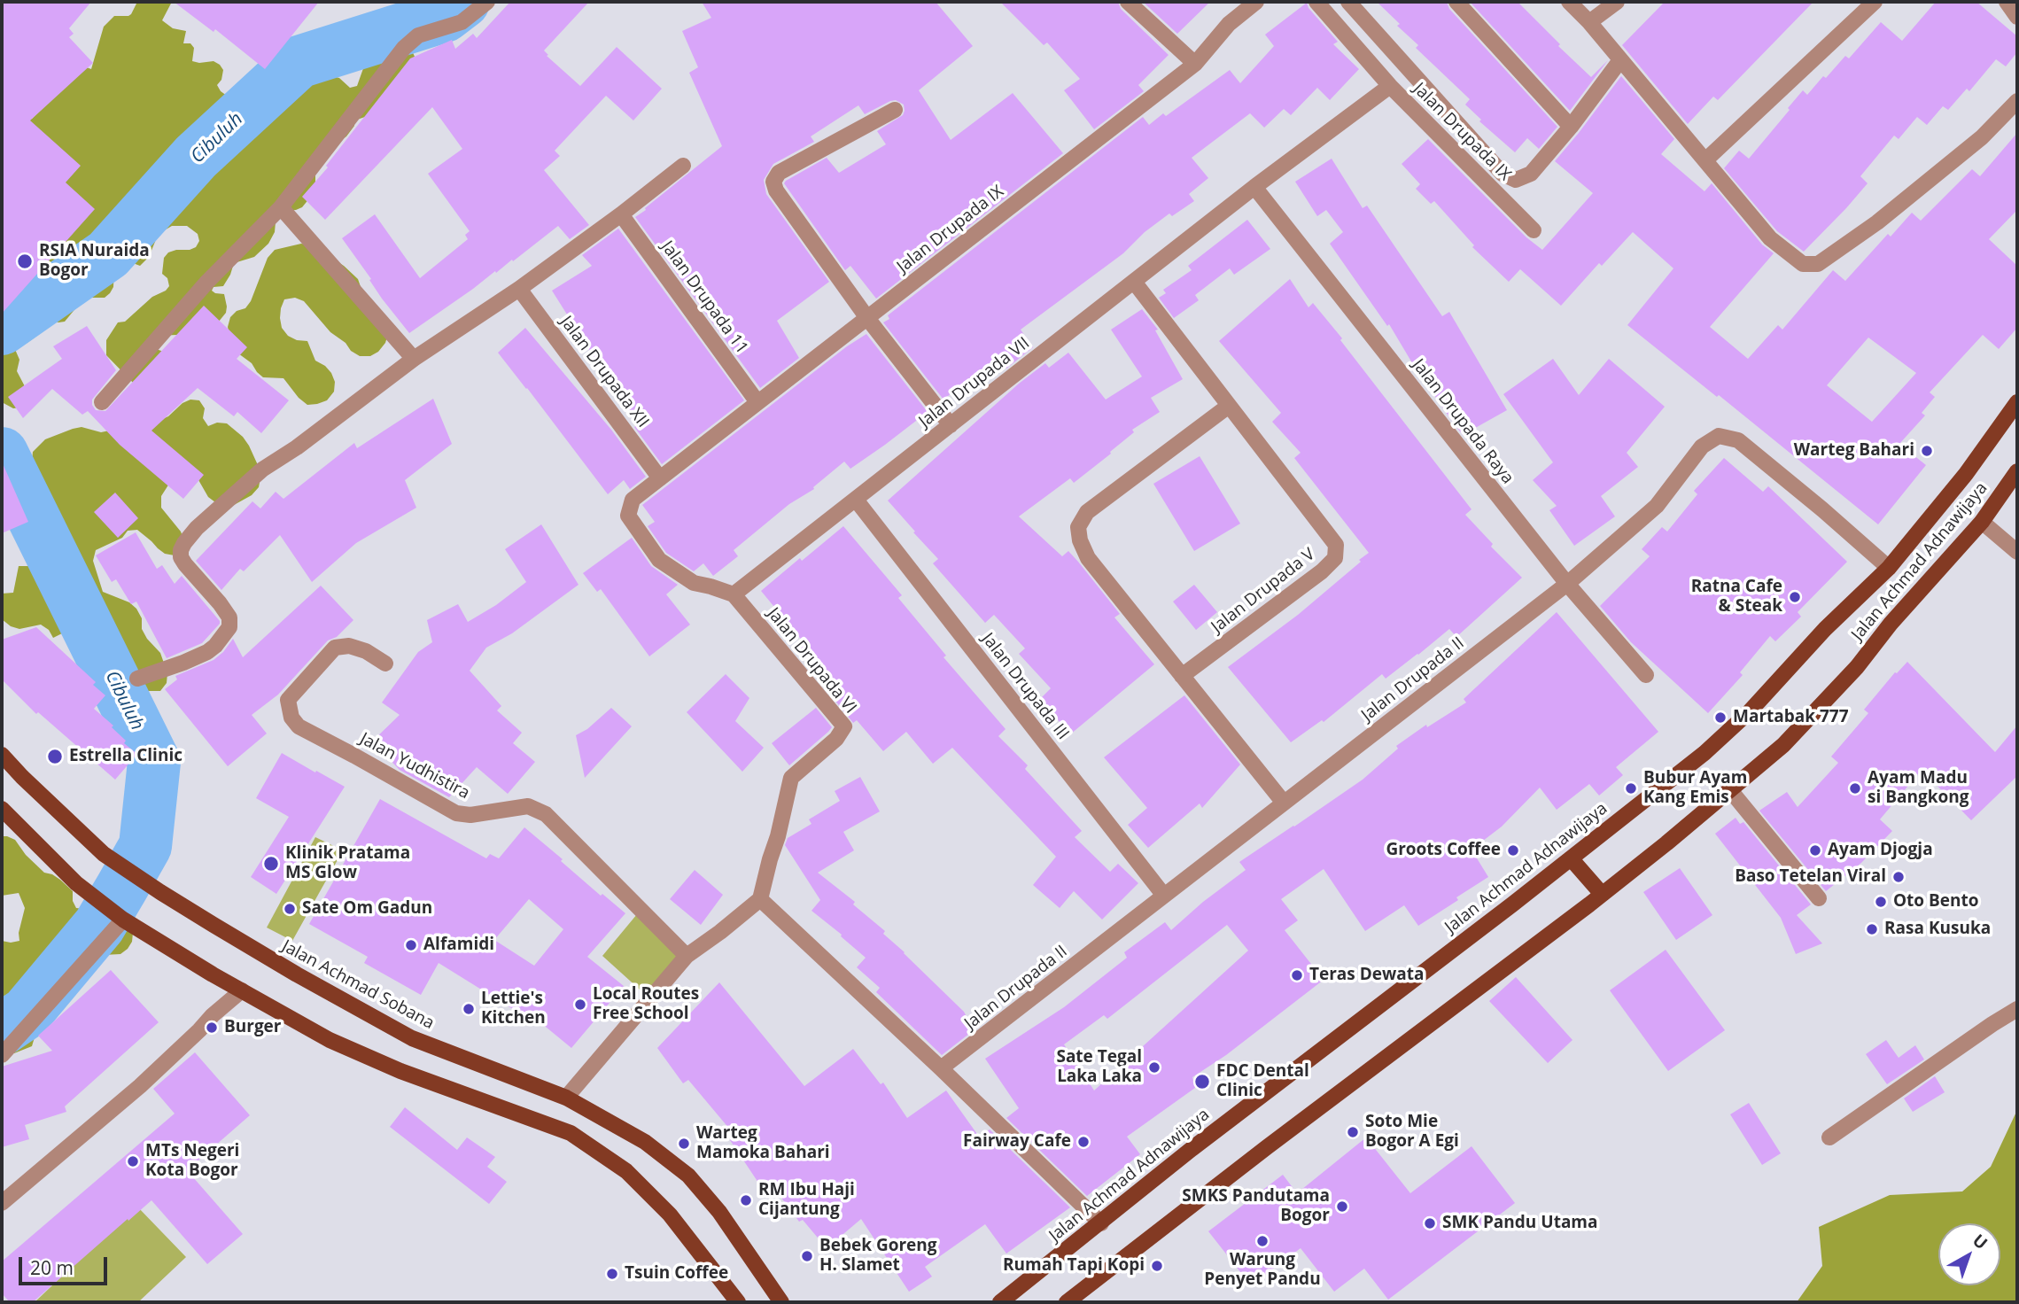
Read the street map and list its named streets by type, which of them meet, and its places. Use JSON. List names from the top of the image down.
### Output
{
  "streets": {
    "main road": ["Jalan Achmad Adnawijaya", "Jalan Achmad Sobana"],
    "street": [
      "Jalan Drupada IX",
      "Jalan Drupada 11",
      "Jalan Drupada XII",
      "Jalan Drupada VII",
      "Jalan Drupada Raya",
      "Jalan Drupada V",
      "Jalan Drupada VI",
      "Jalan Drupada II",
      "Jalan Drupada III",
      "Jalan Yudhistira"
    ]
  },
  "crossings": [
    ["Jalan Drupada IX", "Jalan Drupada 11"],
    ["Jalan Drupada IX", "Jalan Drupada XII"],
    ["Jalan Drupada IX", "Jalan Drupada VII"],
    ["Jalan Drupada VII", "Jalan Drupada Raya"],
    ["Jalan Drupada VII", "Jalan Drupada V"],
    ["Jalan Drupada VII", "Jalan Drupada VI"],
    ["Jalan Drupada VII", "Jalan Drupada III"],
    ["Jalan Drupada Raya", "Jalan Drupada II"],
    ["Jalan Achmad Adnawijaya", "Jalan Drupada II"],
    ["Jalan Drupada II", "Jalan Drupada III"]
  ],
  "water": ["Cibuluh"],
  "places": [
    "RSIA Nuraida Bogor",
    "Warteg Bahari",
    "Ratna Cafe & Steak",
    "Martabak 777",
    "Estrella Clinic",
    "Bubur Ayam Kang Emis",
    "Ayam Madu si Bangkong",
    "Groots Coffee",
    "Ayam Djogja",
    "Klinik Pratama MS Glow",
    "Baso Tetelan Viral",
    "Oto Bento",
    "Sate Om Gadun",
    "Rasa Kusuka",
    "Alfamidi",
    "Teras Dewata",
    "Local Routes Free School",
    "Lettie's Kitchen",
    "Burger",
    "Sate Tegal Laka Laka",
    "FDC Dental Clinic",
    "Soto Mie Bogor A Egi",
    "Fairway Cafe",
    "Warteg Mamoka Bahari",
    "MTs Negeri Kota Bogor",
    "RM Ibu Haji Cijantung",
    "SMKS Pandutama Bogor",
    "SMK Pandu Utama",
    "Warung Penyet Pandu",
    "Bebek Goreng H. Slamet",
    "Rumah Tapi Kopi",
    "Tsuin Coffee"
  ],
  "scale_bar": "20 m",
  "north": "top right"
}
